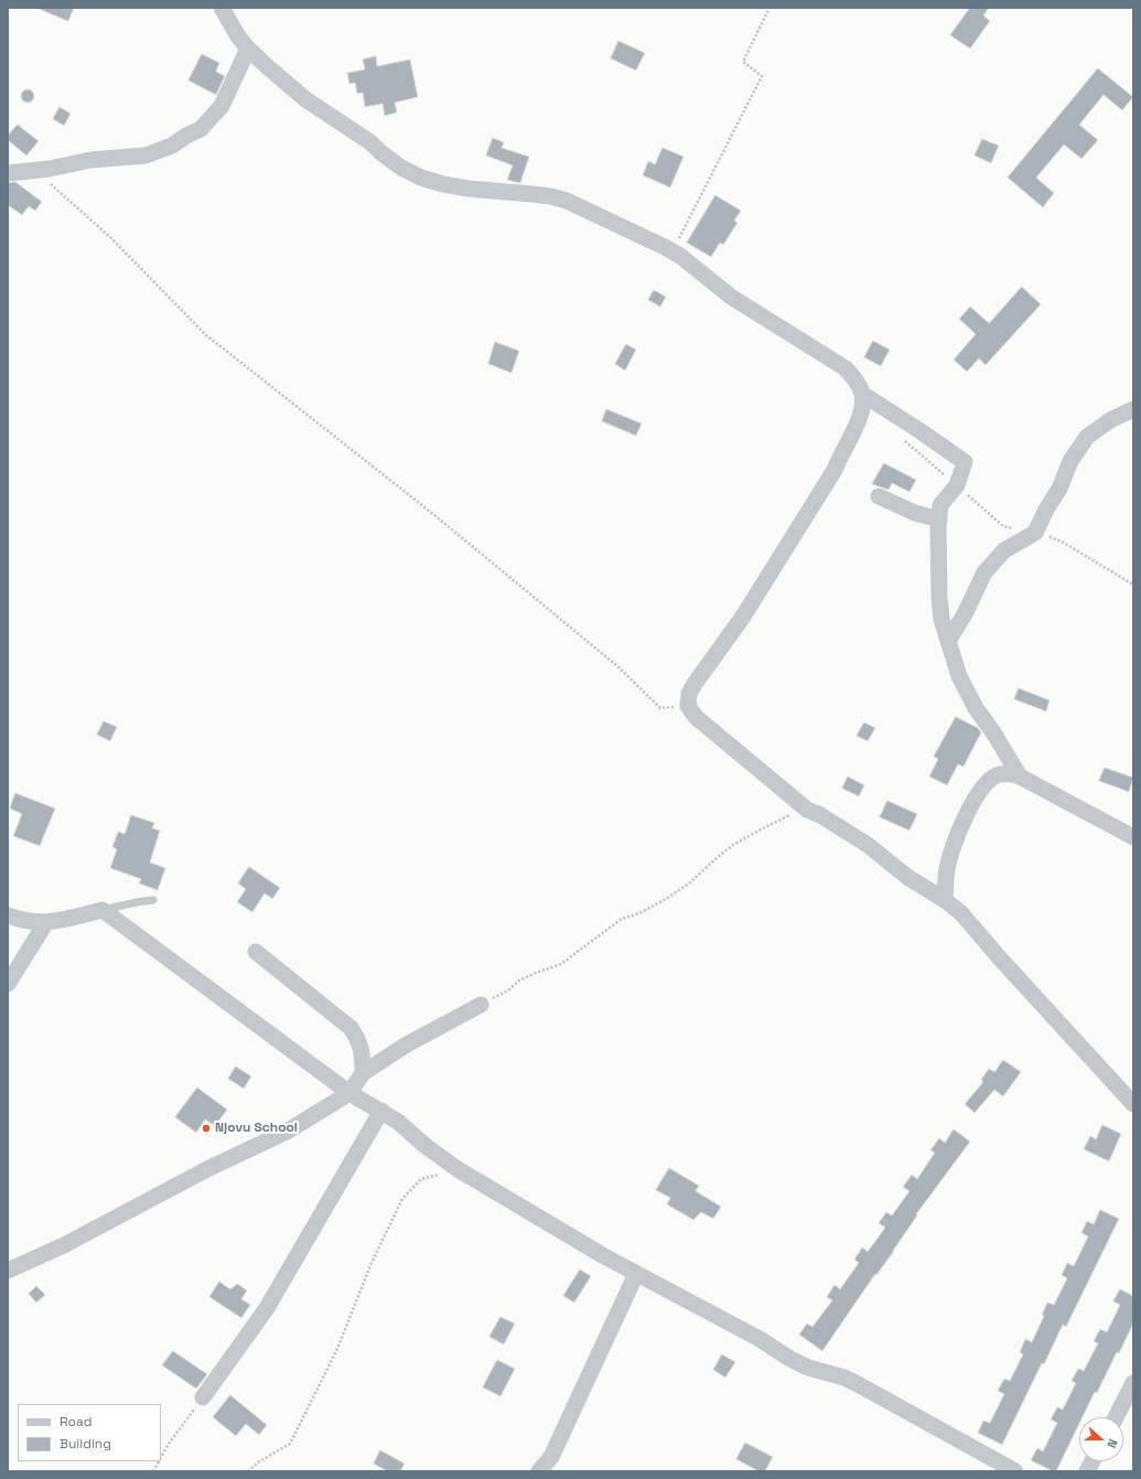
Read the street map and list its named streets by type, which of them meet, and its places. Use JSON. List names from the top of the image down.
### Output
{
  "places": ["Njovu School"],
  "legend": ["Road", "Building"],
  "north": "right"
}
